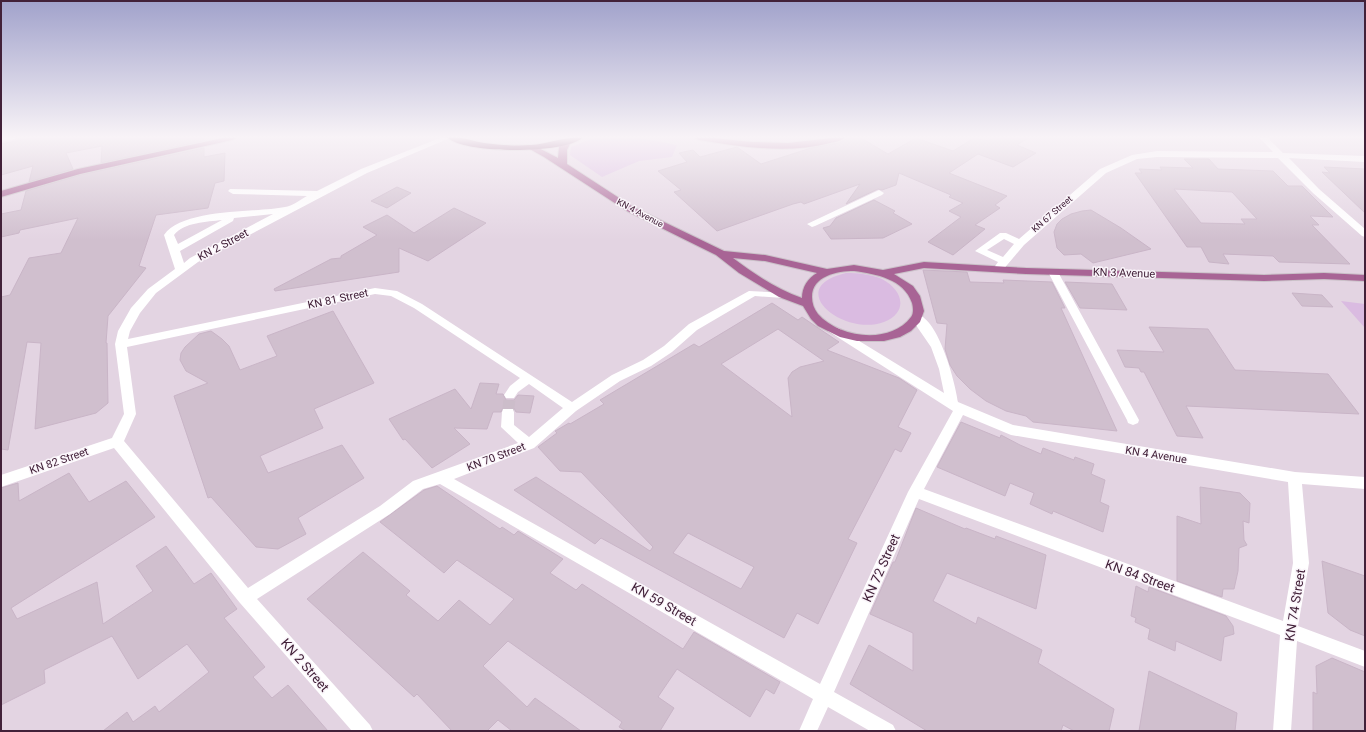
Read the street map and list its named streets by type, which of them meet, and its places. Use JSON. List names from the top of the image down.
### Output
{
  "streets": {
    "main road": ["KN 4 Avenue", "KN 3 Avenue"],
    "street": [
      "KN 67 Street",
      "KN 2 Street",
      "KN 81 Street",
      "KN 70 Street",
      "KN 82 Street",
      "KN 72 Street",
      "KN 84 Street",
      "KN 59 Street",
      "KN 74 Street"
    ]
  },
  "crossings": [
    ["KN 4 Avenue", "KN 3 Avenue"],
    ["KN 4 Avenue", "KN 70 Street"],
    ["KN 4 Avenue", "KN 72 Street"],
    ["KN 4 Avenue", "KN 74 Street"],
    ["KN 67 Street", "KN 3 Avenue"],
    ["KN 2 Street", "KN 81 Street"],
    ["KN 2 Street", "KN 70 Street"],
    ["KN 2 Street", "KN 82 Street"],
    ["KN 81 Street", "KN 70 Street"],
    ["KN 70 Street", "KN 59 Street"],
    ["KN 72 Street", "KN 84 Street"],
    ["KN 72 Street", "KN 59 Street"],
    ["KN 84 Street", "KN 74 Street"]
  ]
}
